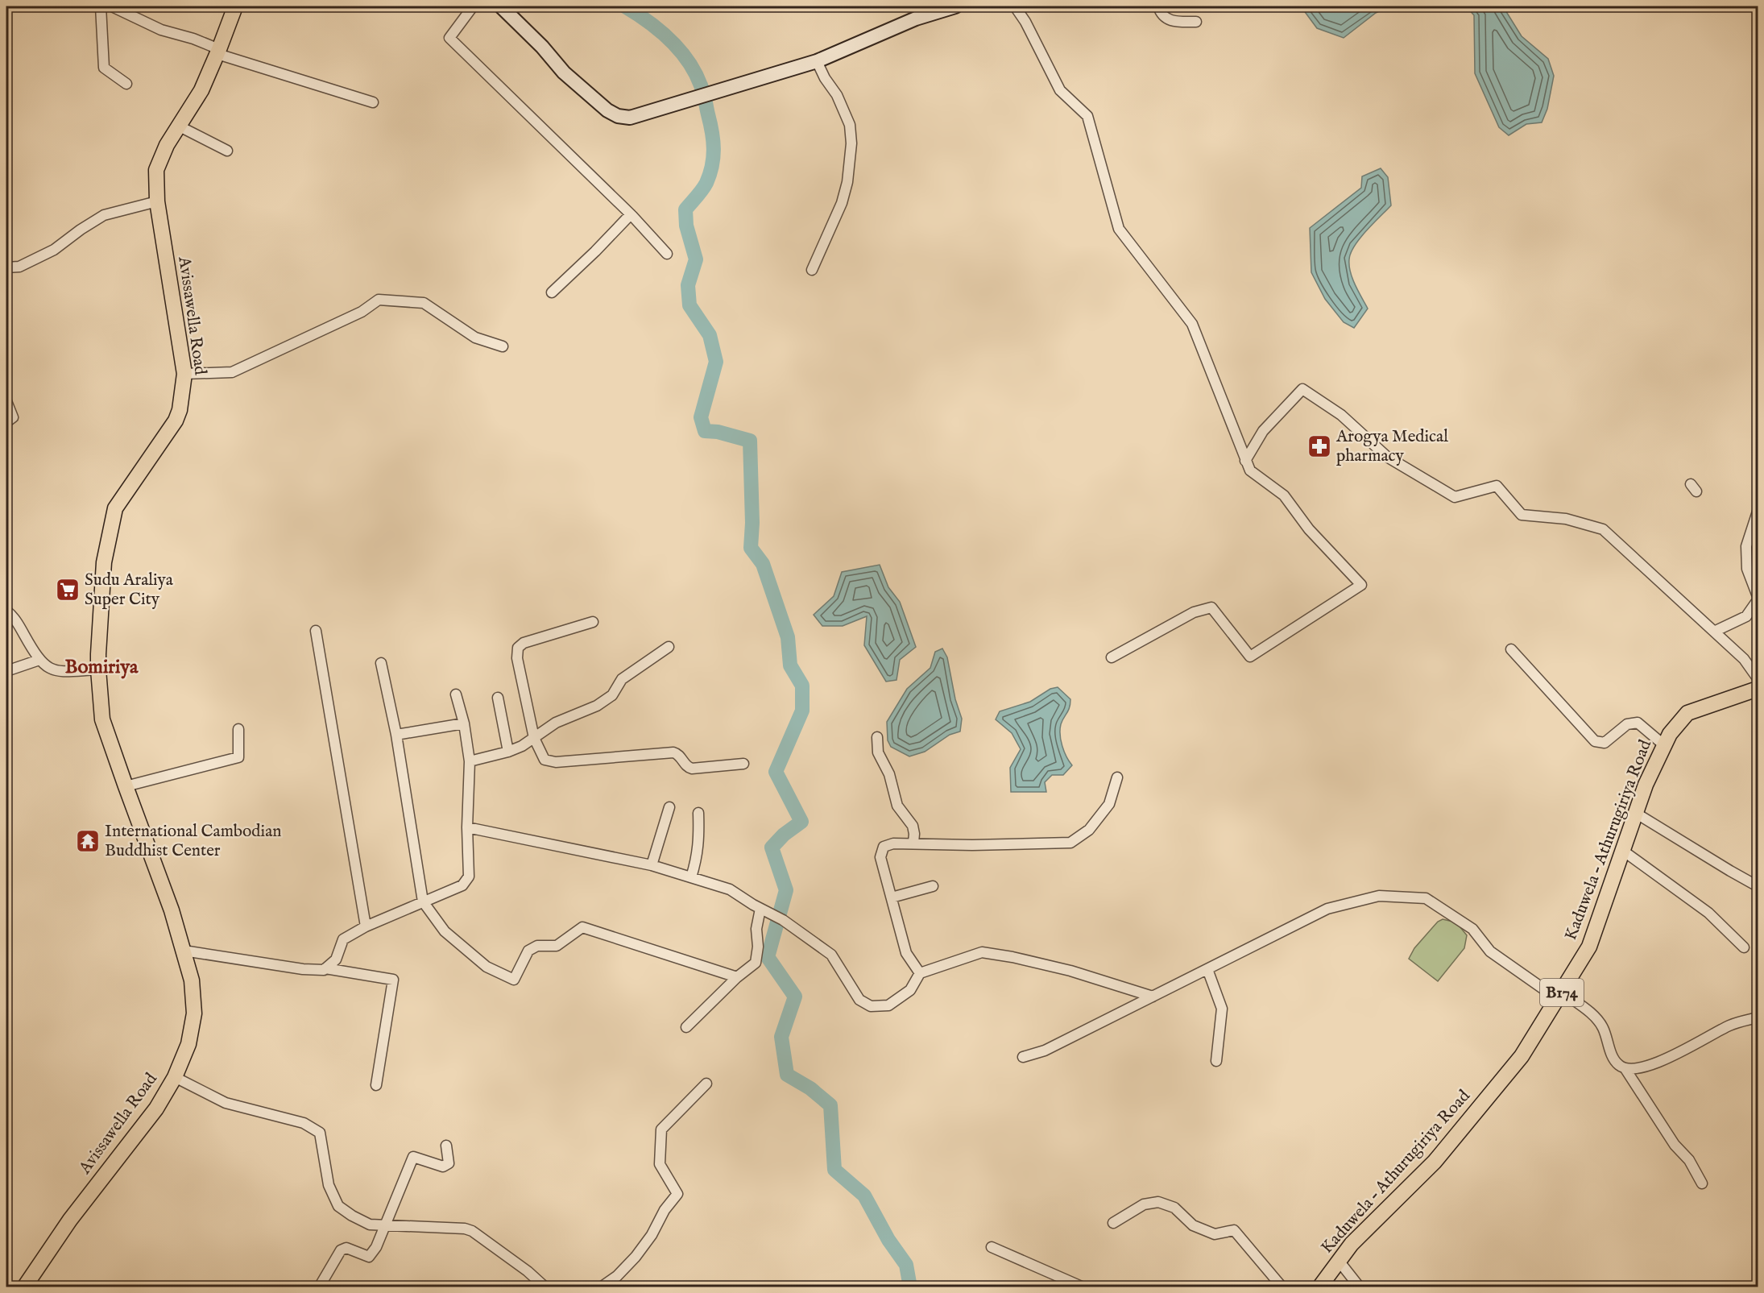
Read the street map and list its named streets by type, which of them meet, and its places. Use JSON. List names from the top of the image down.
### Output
{
  "streets": {
    "main road": ["Avissawella Road", "Kaduwela – Athurugiriya Road", "B174"]
  },
  "districts": ["Bomiriya"],
  "places": {
    "pharmacy": ["Arogya Medical pharmacy"],
    "supermarket": ["Sudu Araliya Super City"],
    "temple": ["International Cambodian Buddhist Center"]
  }
}
